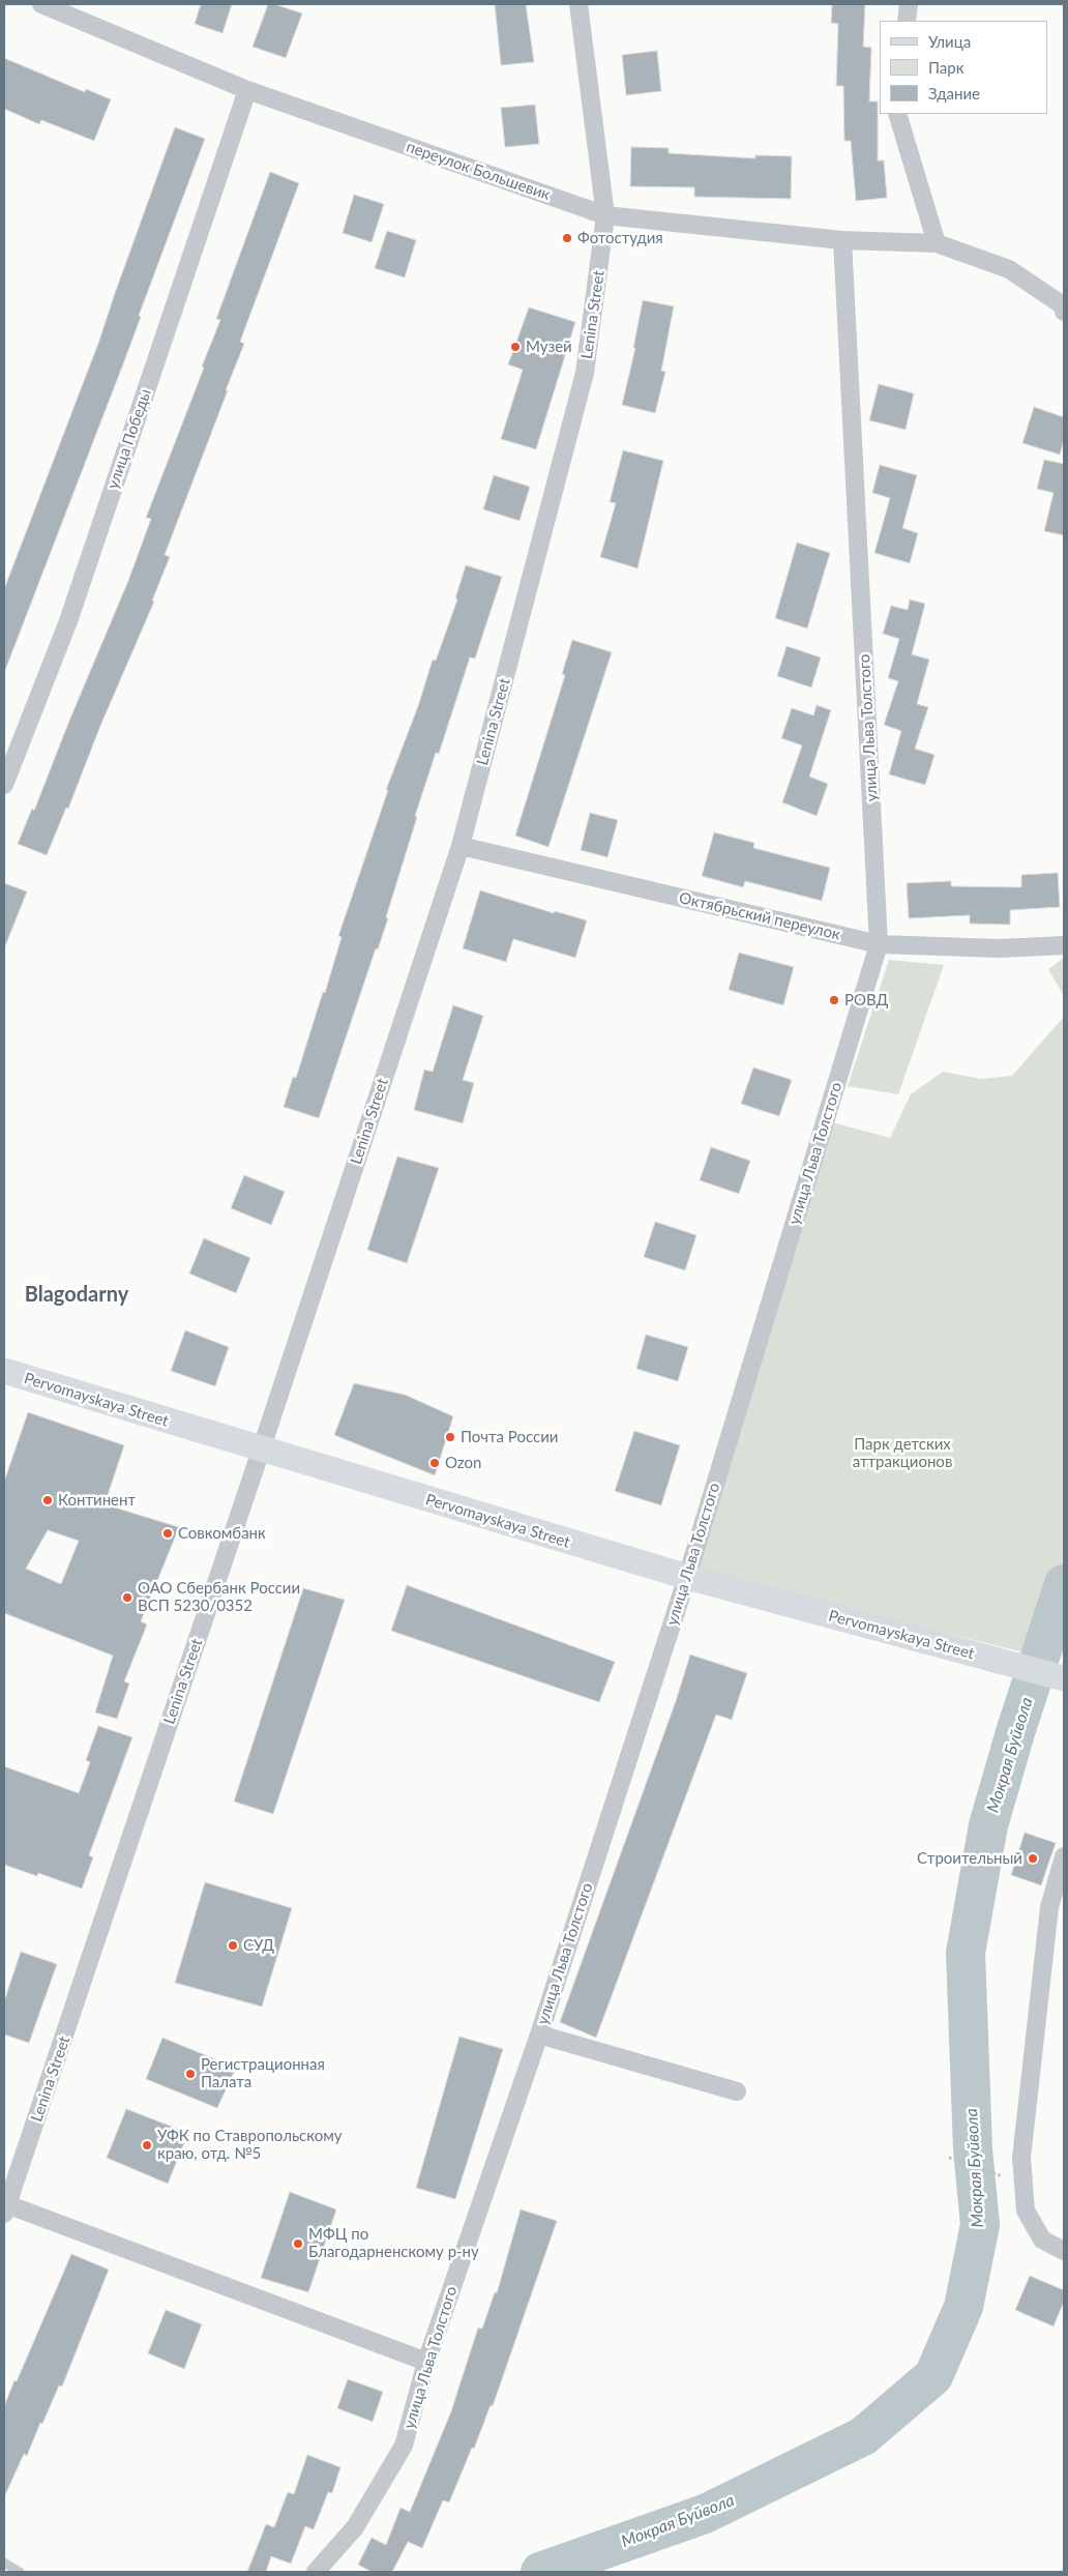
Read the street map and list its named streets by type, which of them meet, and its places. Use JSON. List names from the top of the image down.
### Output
{
  "streets": {
    "main road": ["Pervomayskaya Street"],
    "street": [
      "переулок Большевик",
      "Lenina Street",
      "улица Победы",
      "улица Льва Толстого",
      "Октябрьский переулок"
    ]
  },
  "crossings": [
    ["переулок Большевик", "Lenina Street"],
    ["переулок Большевик", "улица Победы"],
    ["переулок Большевик", "улица Льва Толстого"],
    ["Lenina Street", "Октябрьский переулок"],
    ["Lenina Street", "Pervomayskaya Street"],
    ["улица Льва Толстого", "Октябрьский переулок"],
    ["улица Льва Толстого", "Pervomayskaya Street"]
  ],
  "districts": ["Blagodarny"],
  "water": ["Мокрая Буйвола"],
  "parks": ["Парк детских аттракционов"],
  "places": [
    "Фотостудия",
    "Музей",
    "РОВД",
    "Почта России",
    "Ozon",
    "Континент",
    "Совкомбанк",
    "ОАО Сбербанк России ВСП 5230/0352",
    "Строительный",
    "СУД",
    "Регистрационная Палата",
    "УФК по Ставропольскому краю, отд. №5",
    "МФЦ по Благодарненскому р-ну"
  ],
  "legend": ["Улица", "Парк", "Здание"]
}
